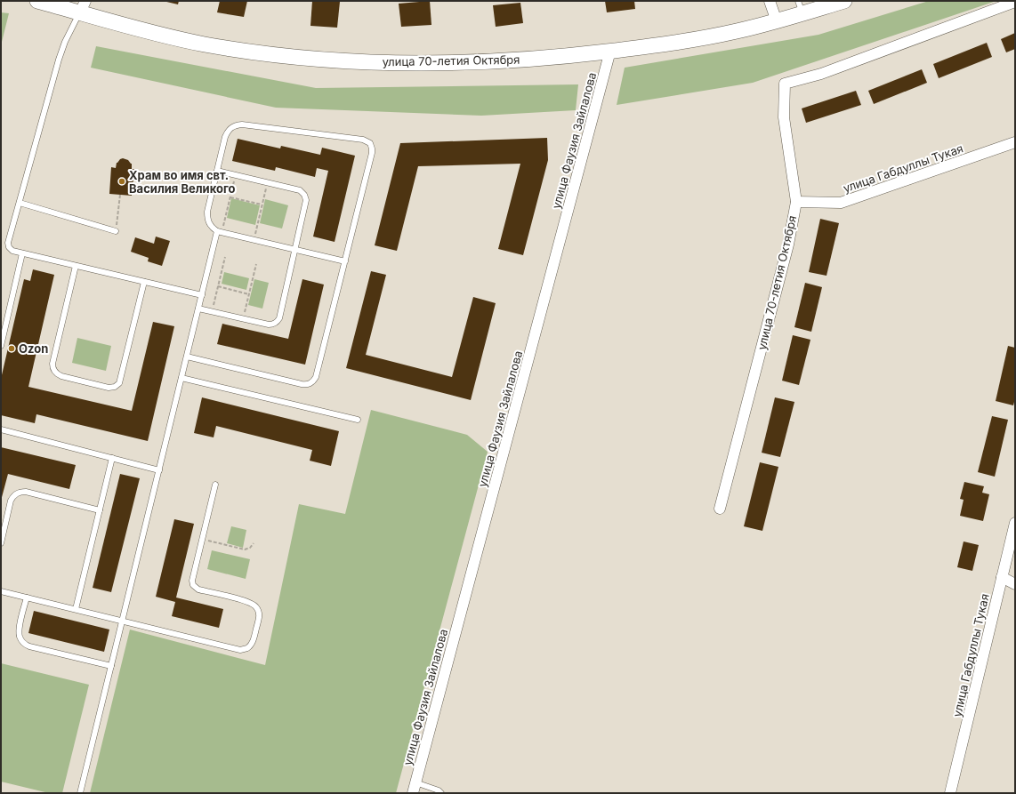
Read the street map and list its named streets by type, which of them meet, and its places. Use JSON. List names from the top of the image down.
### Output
{
  "streets": {
    "main road": ["улица 70-летия Октября"],
    "street": ["улица Фаузия Зайлалова", "улица Габдуллы Тукая"]
  },
  "crossings": [
    ["улица 70-летия Октября", "улица Фаузия Зайлалова"],
    ["улица 70-летия Октября", "улица Габдуллы Тукая"]
  ],
  "places": ["Храм во имя свт. Василия Великого", "Ozon"]
}
